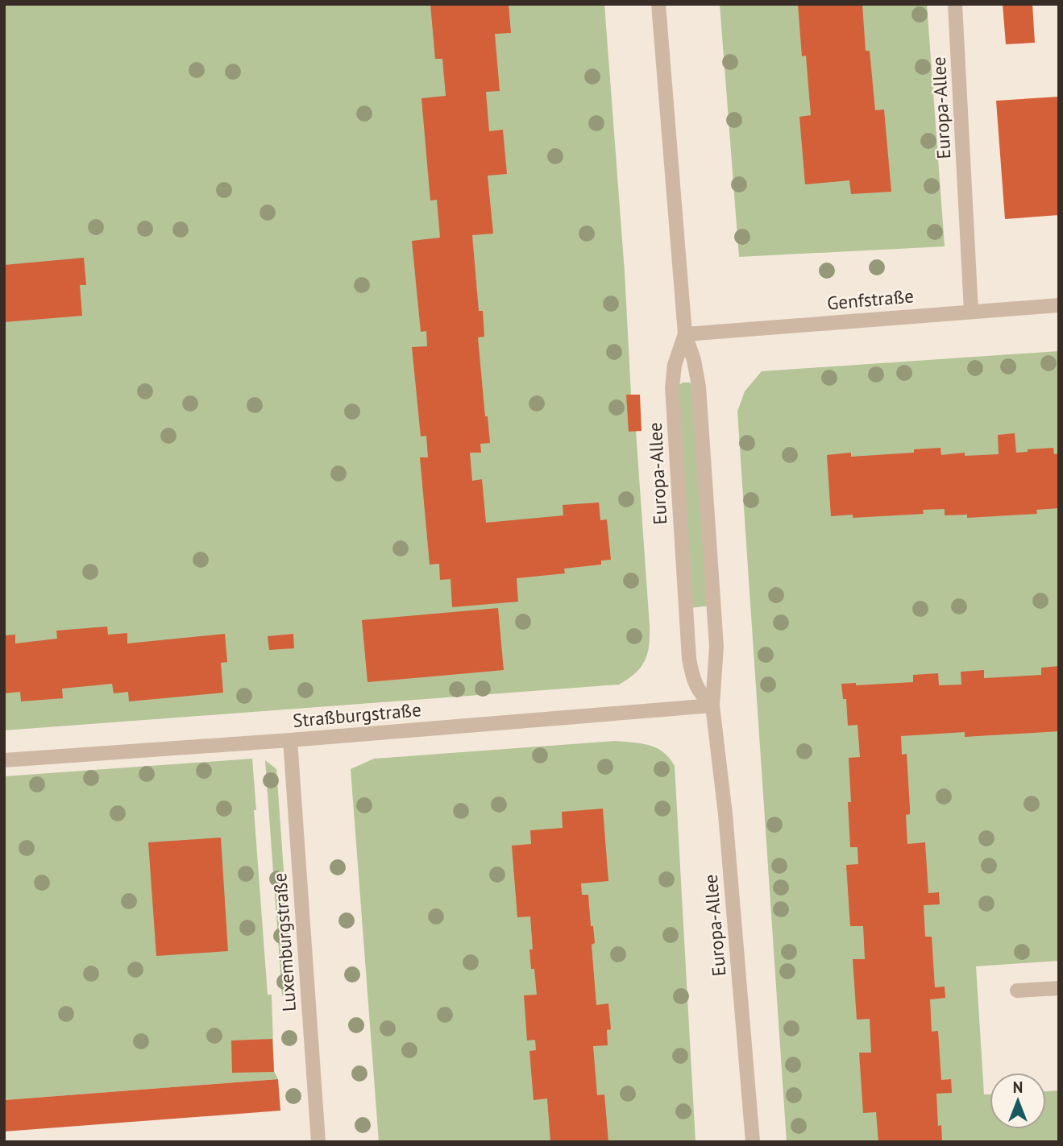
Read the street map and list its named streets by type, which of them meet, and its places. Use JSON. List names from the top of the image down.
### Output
{
  "streets": {
    "street": [
      "Europa-Allee",
      "Genfstraße",
      "Straßburgstraße",
      "Luxemburgstraße"
    ]
  },
  "crossings": [
    ["Europa-Allee", "Genfstraße"],
    ["Europa-Allee", "Straßburgstraße"],
    ["Straßburgstraße", "Luxemburgstraße"]
  ],
  "north": "top"
}
